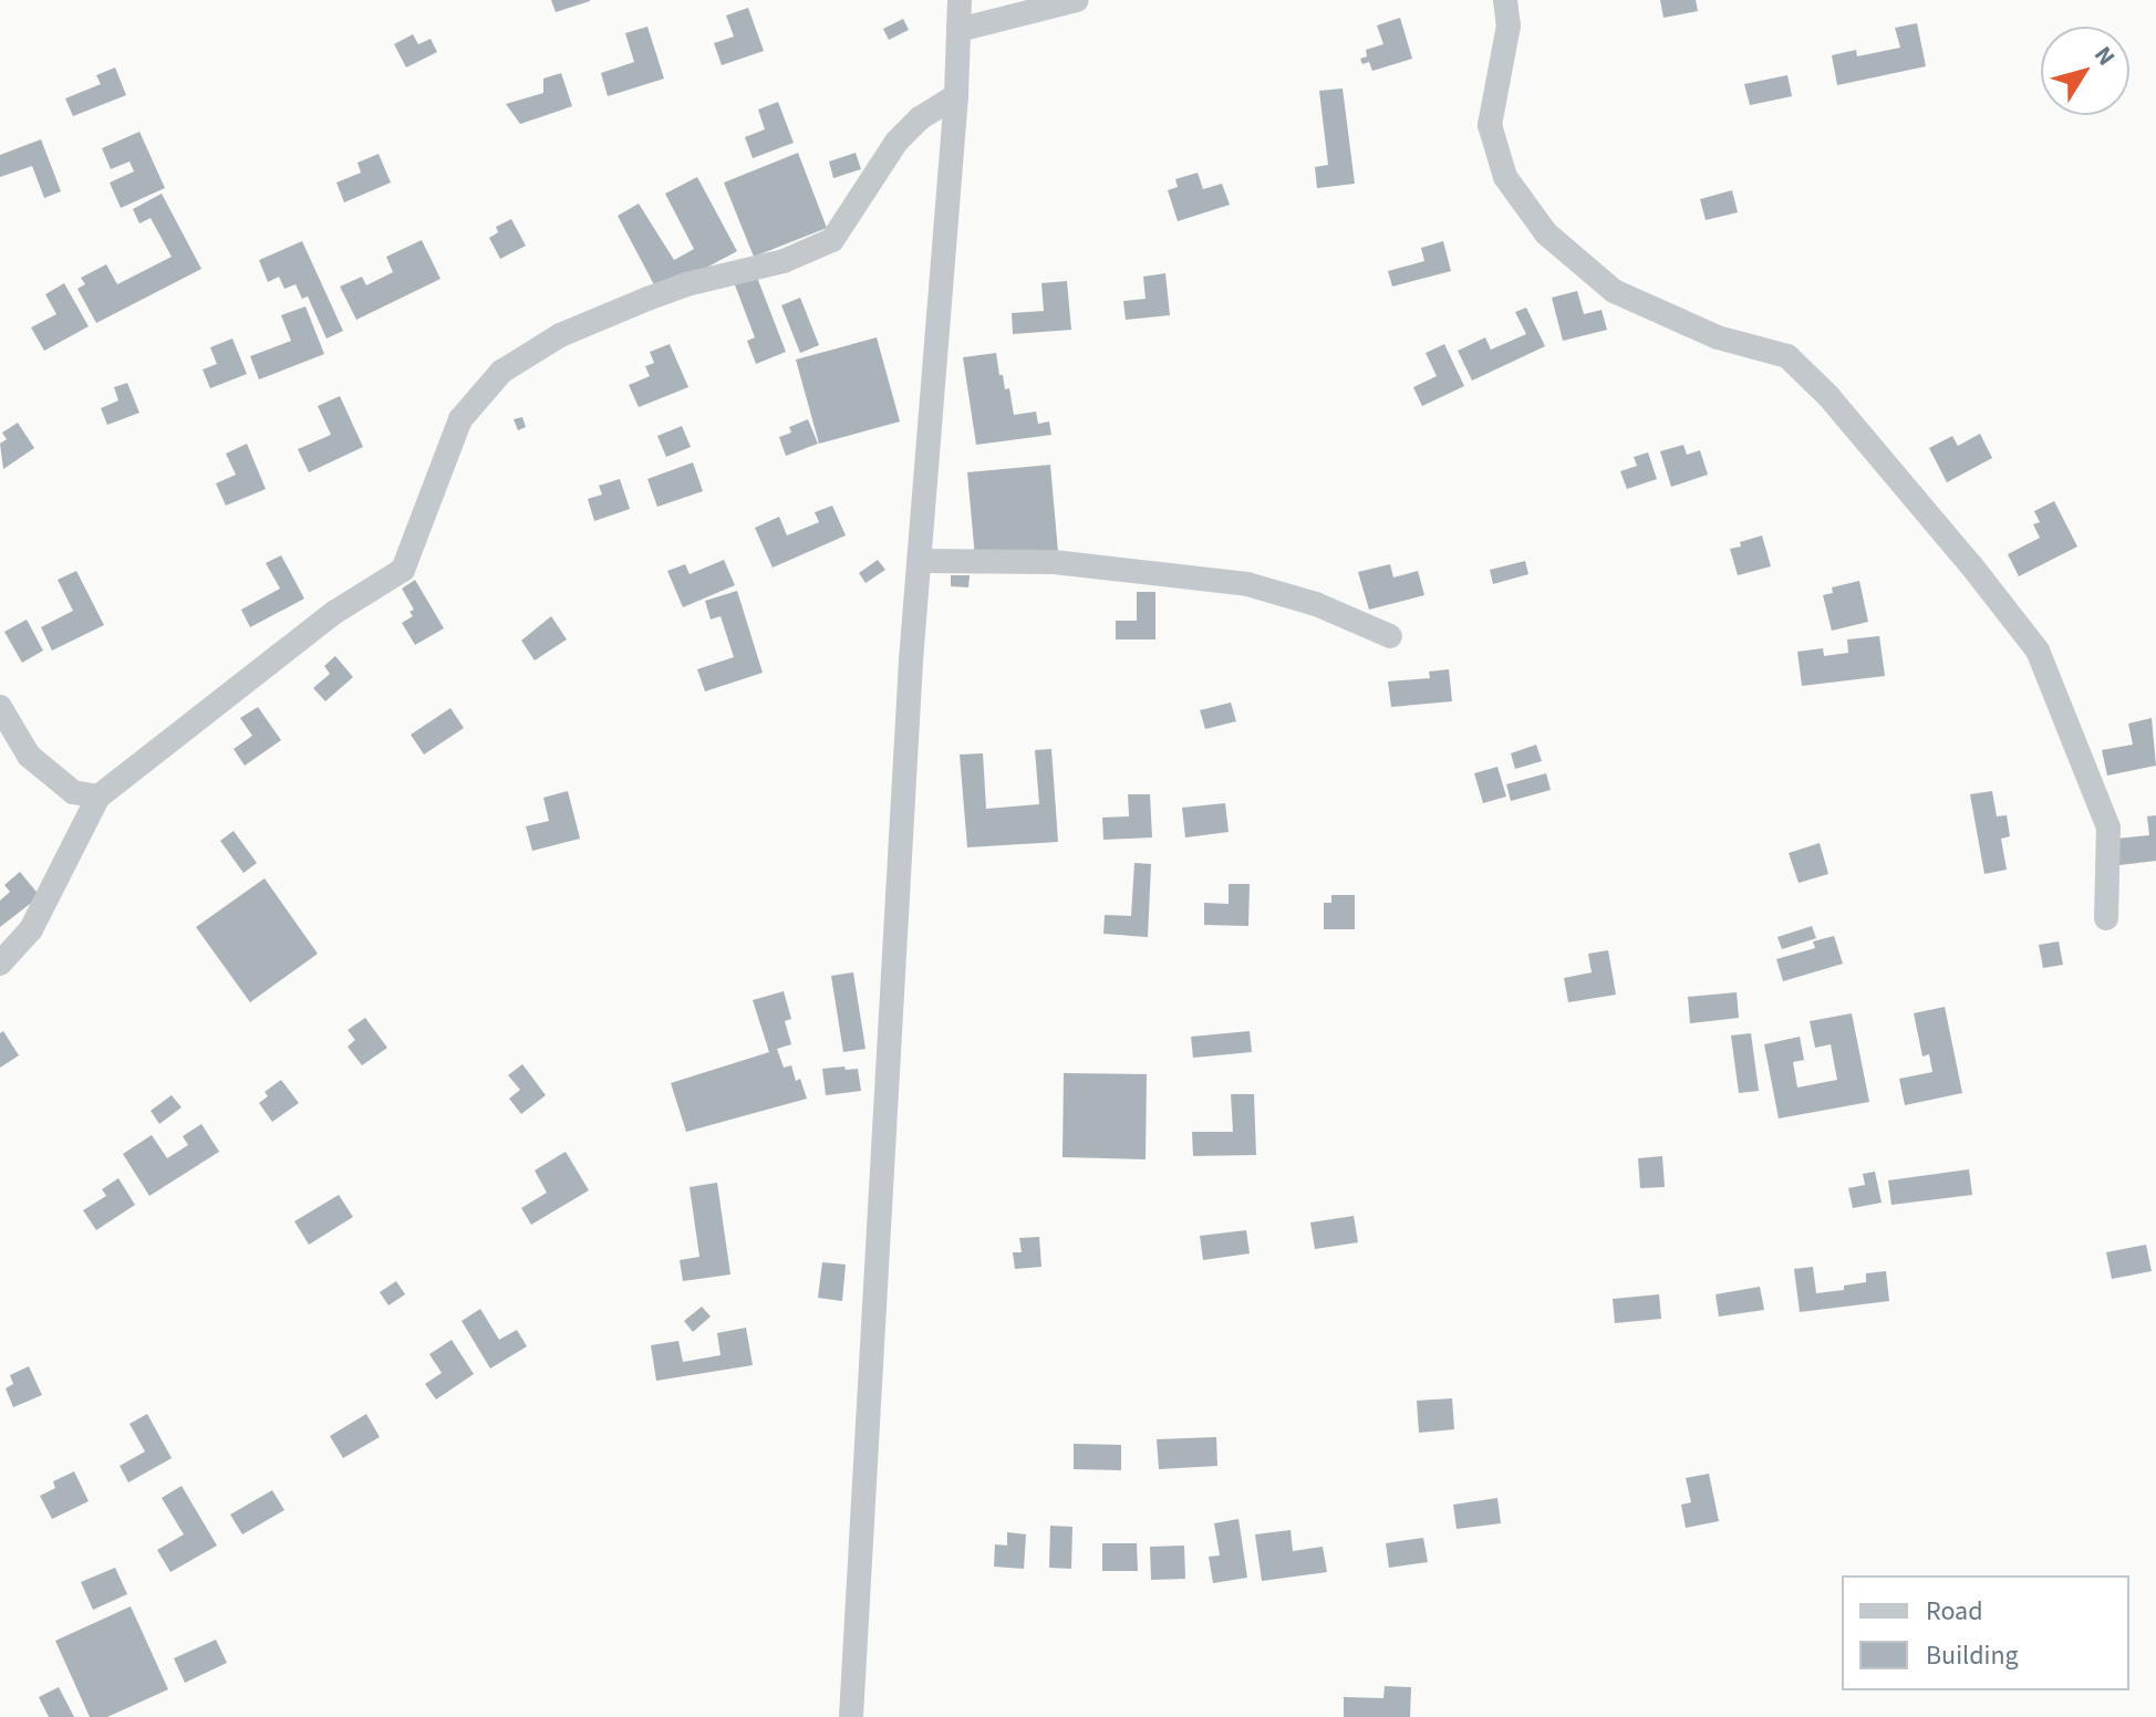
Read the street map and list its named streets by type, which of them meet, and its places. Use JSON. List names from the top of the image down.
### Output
{
  "legend": ["Road", "Building"],
  "north": "top right"
}
